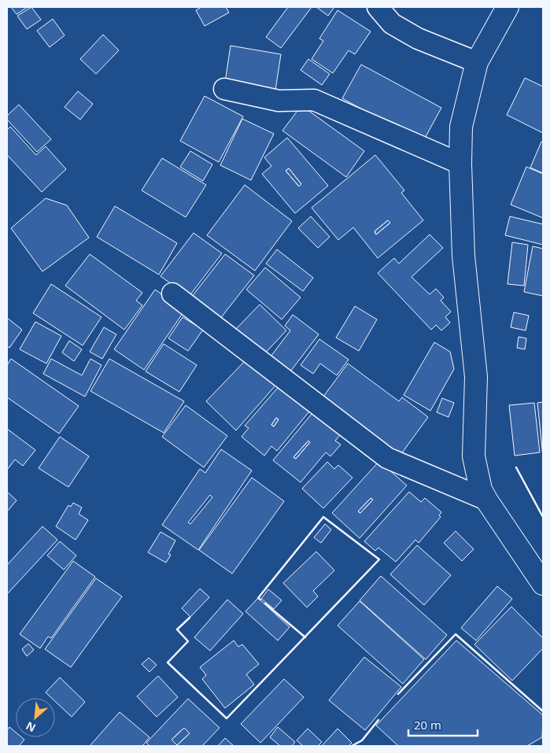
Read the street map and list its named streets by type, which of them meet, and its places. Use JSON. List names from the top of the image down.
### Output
{
  "scale_bar": "20 m",
  "north": "bottom left"
}
